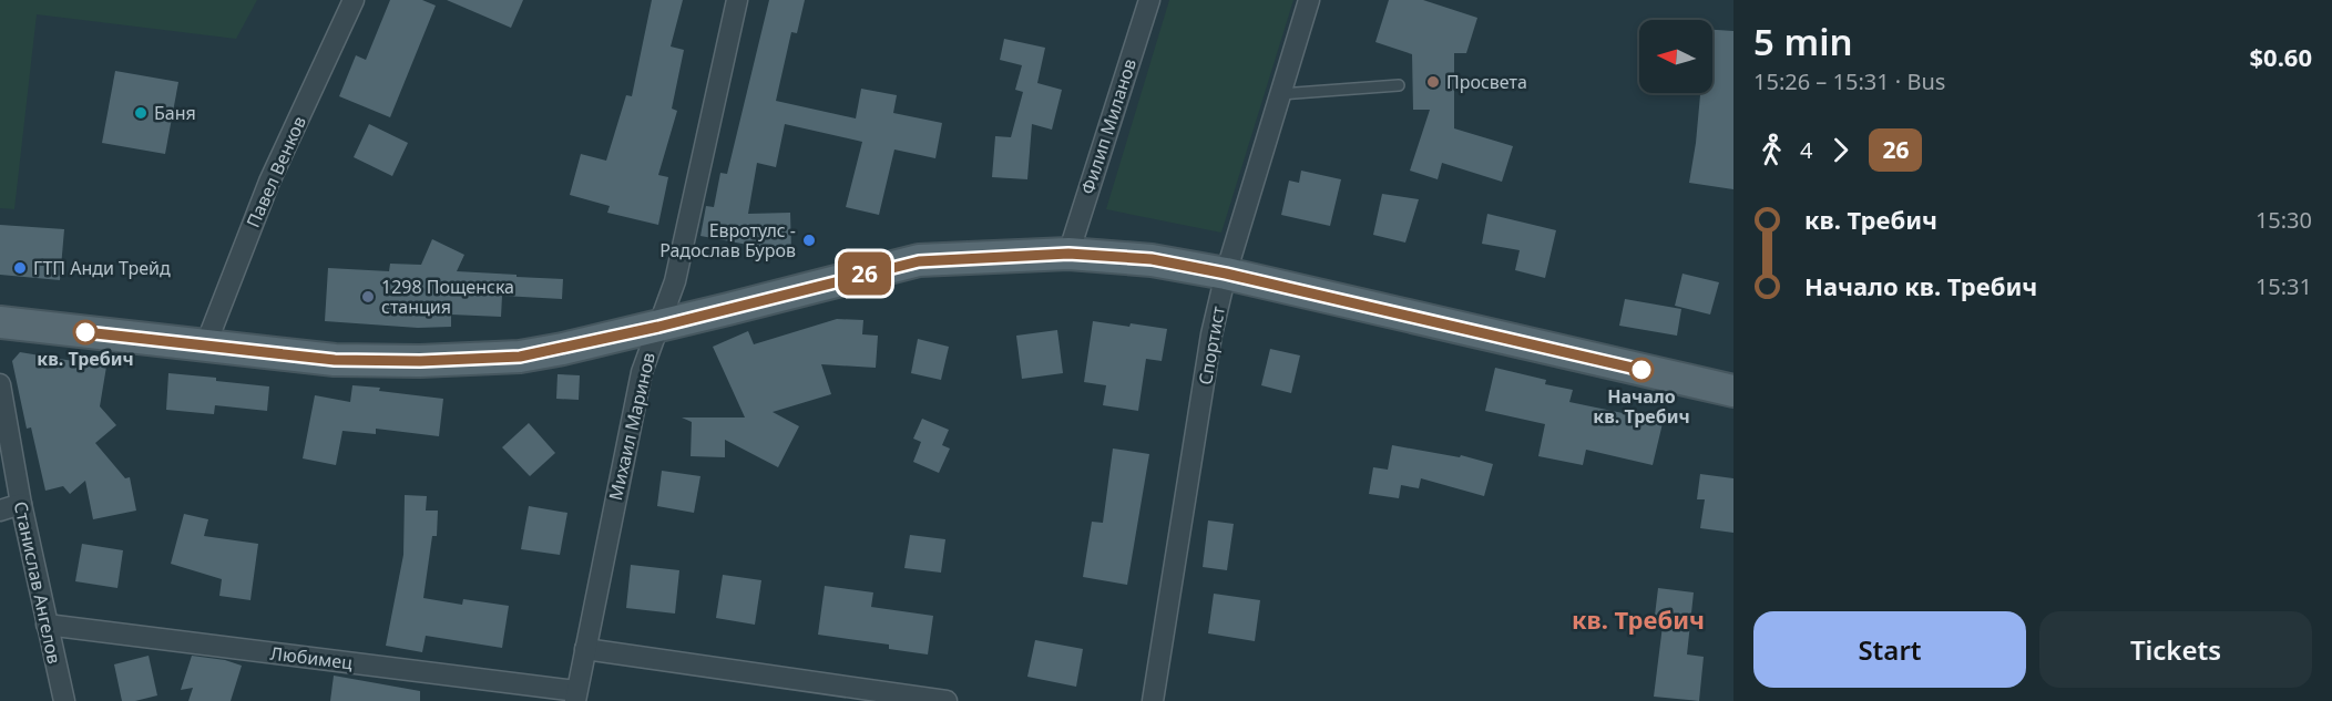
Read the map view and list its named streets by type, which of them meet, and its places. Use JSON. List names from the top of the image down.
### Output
{
  "streets": {
    "street": [
      "Филип Миланов",
      "Павел Венков",
      "Спортист",
      "Михаил Маринов",
      "Станислав Ангелов",
      "Любимец"
    ]
  },
  "crossings": [
    ["Михаил Маринов", "Любимец"],
    ["Станислав Ангелов", "Любимец"]
  ],
  "districts": ["кв. Требич"],
  "places": [
    "Просвета",
    "Баня",
    "Евротулс - Радослав Буров",
    "ГТП Анди Трейд",
    "1298 Пощенска станция",
    "кв. Требич",
    "Начало кв. Требич"
  ],
  "lines": ["bus line 26"],
  "north": "left",
  "page": {
    "on_map": "26",
    "heading": ["5 min", "15:26 – 15:31 · Bus", "$0.60"],
    "legs": ["4", "26"],
    "list": [
      {
        "name": "кв. Требич",
        "value": "15:30"
      },
      {
        "name": "Начало кв. Требич",
        "value": "15:31"
      }
    ],
    "buttons": ["Start", "Tickets"]
  }
}
